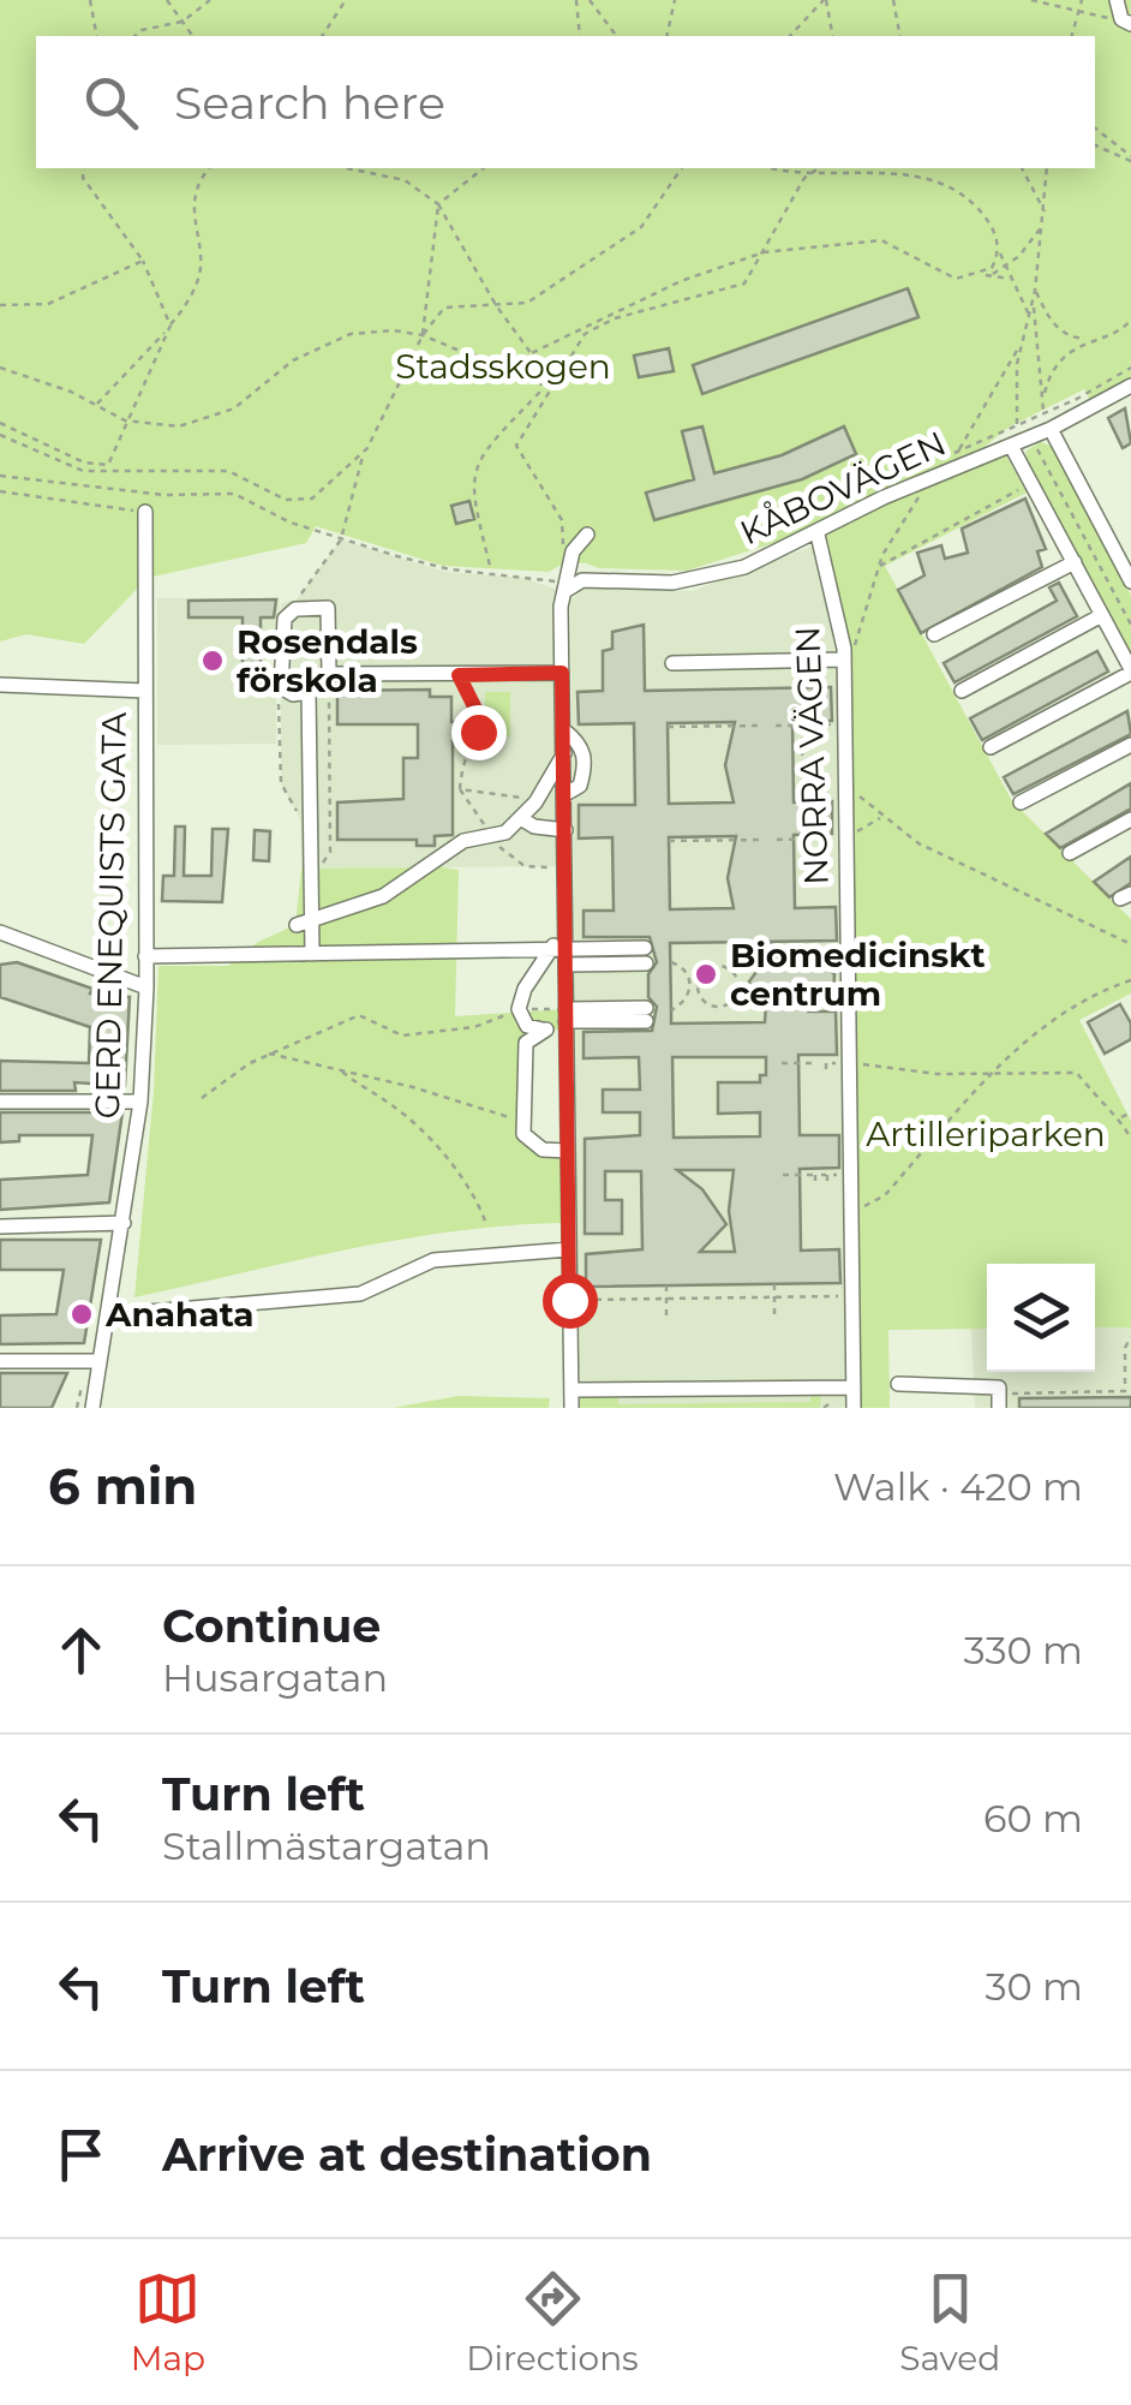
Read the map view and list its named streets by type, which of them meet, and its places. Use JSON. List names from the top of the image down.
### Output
{
  "streets": {
    "street": ["KÅBOVÄGEN", "NORRA VÄGEN", "GERD ENEQUISTS GATA"]
  },
  "crossings": [
    ["KÅBOVÄGEN", "NORRA VÄGEN"]
  ],
  "parks": ["Stadsskogen", "Artilleriparken"],
  "places": ["Rosendals förskola", "Biomedicinskt centrum", "Anahata"],
  "page": {
    "search": "Search here",
    "heading": ["6 min", "Walk · 420 m"],
    "list": [
      ["Continue", "Husargatan", "330 m"],
      ["Turn left", "Stallmästargatan", "60 m"],
      ["Turn left", "30 m"],
      "Arrive at destination"
    ],
    "nav": ["Map", "Directions", "Saved"]
  }
}
